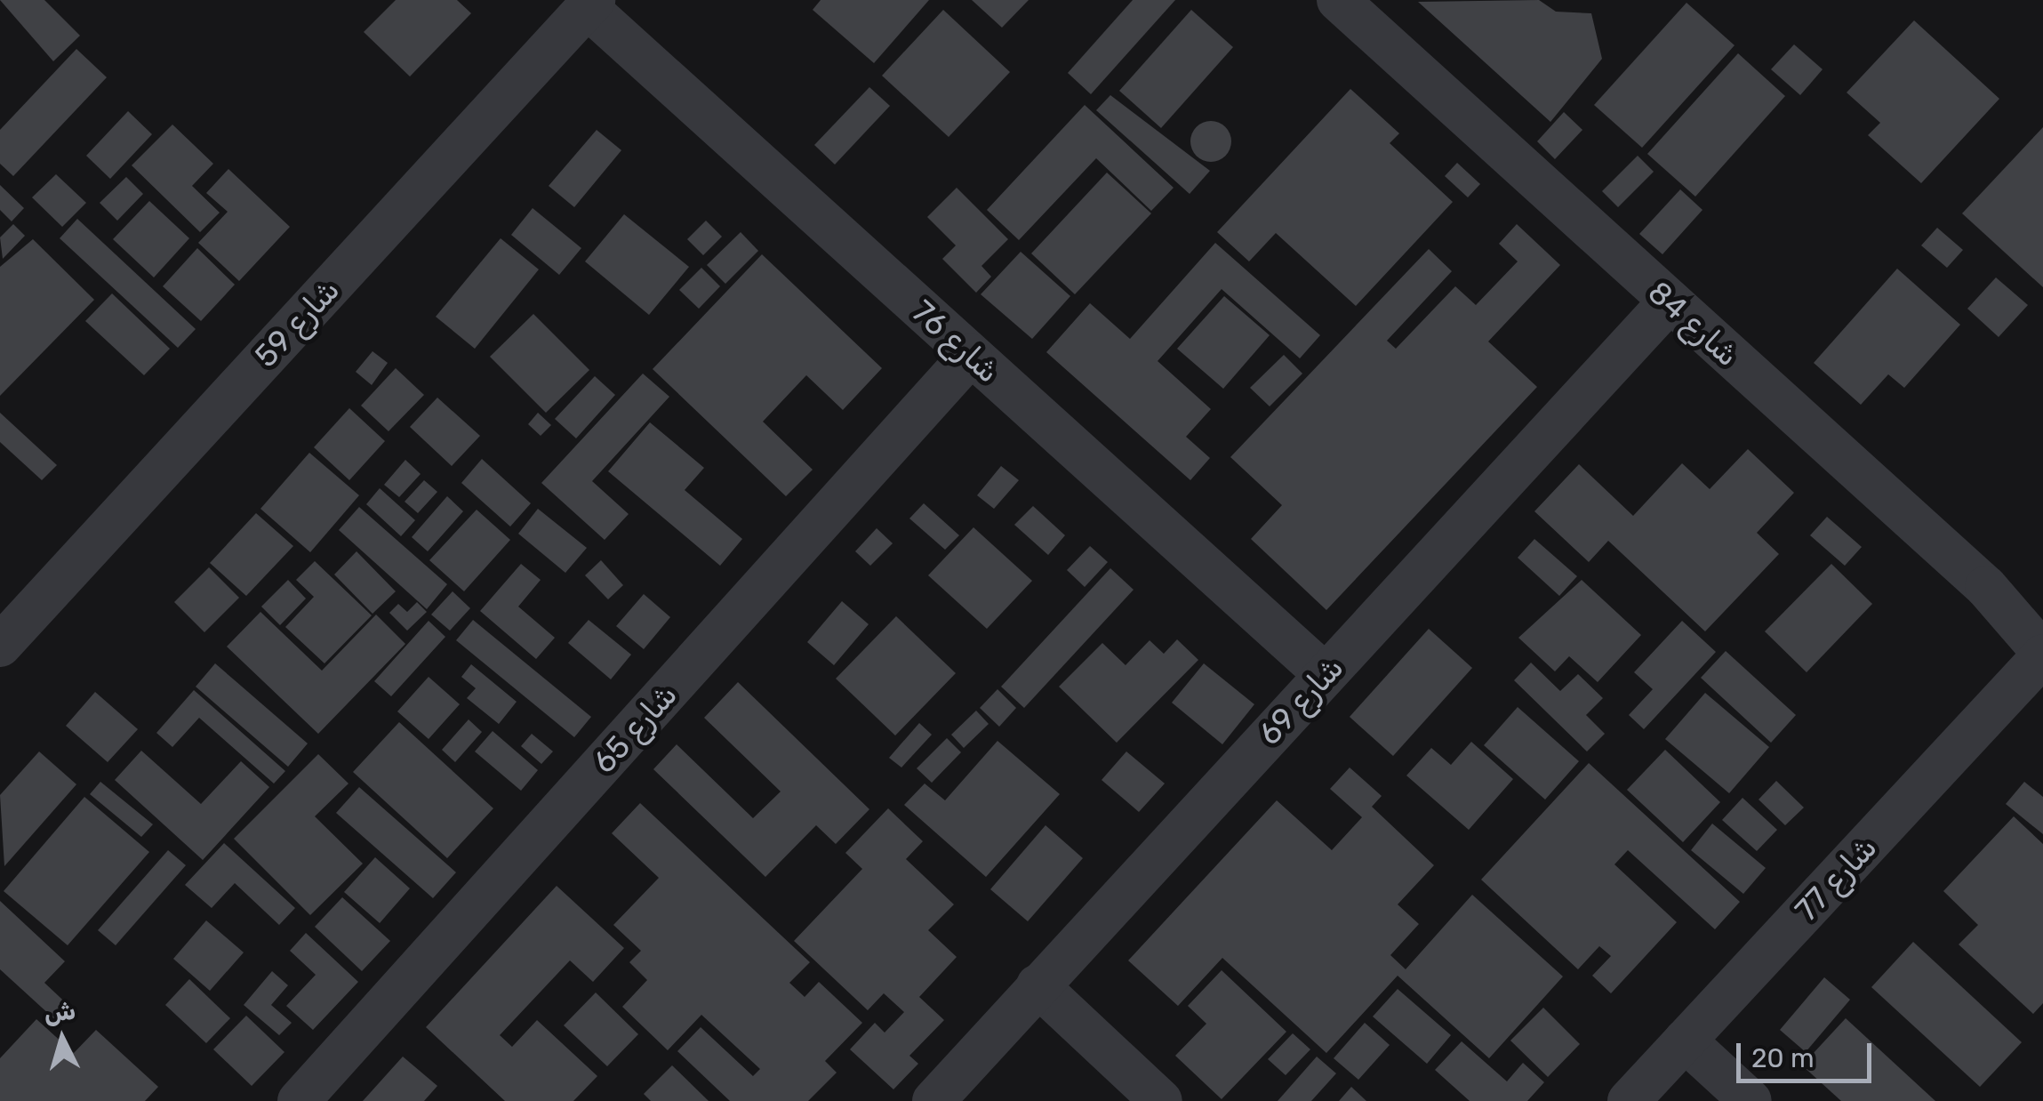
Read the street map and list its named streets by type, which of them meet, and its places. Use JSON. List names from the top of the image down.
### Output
{
  "streets": {
    "street": [
      "شارع 59",
      "شارع 84",
      "شارع 76",
      "شارع 69",
      "شارع 65",
      "شارع 77"
    ]
  },
  "crossings": [
    ["شارع 59", "شارع 76"],
    ["شارع 84", "شارع 69"],
    ["شارع 84", "شارع 77"],
    ["شارع 76", "شارع 69"],
    ["شارع 76", "شارع 65"]
  ],
  "scale_bar": "20 m",
  "north": "top"
}
